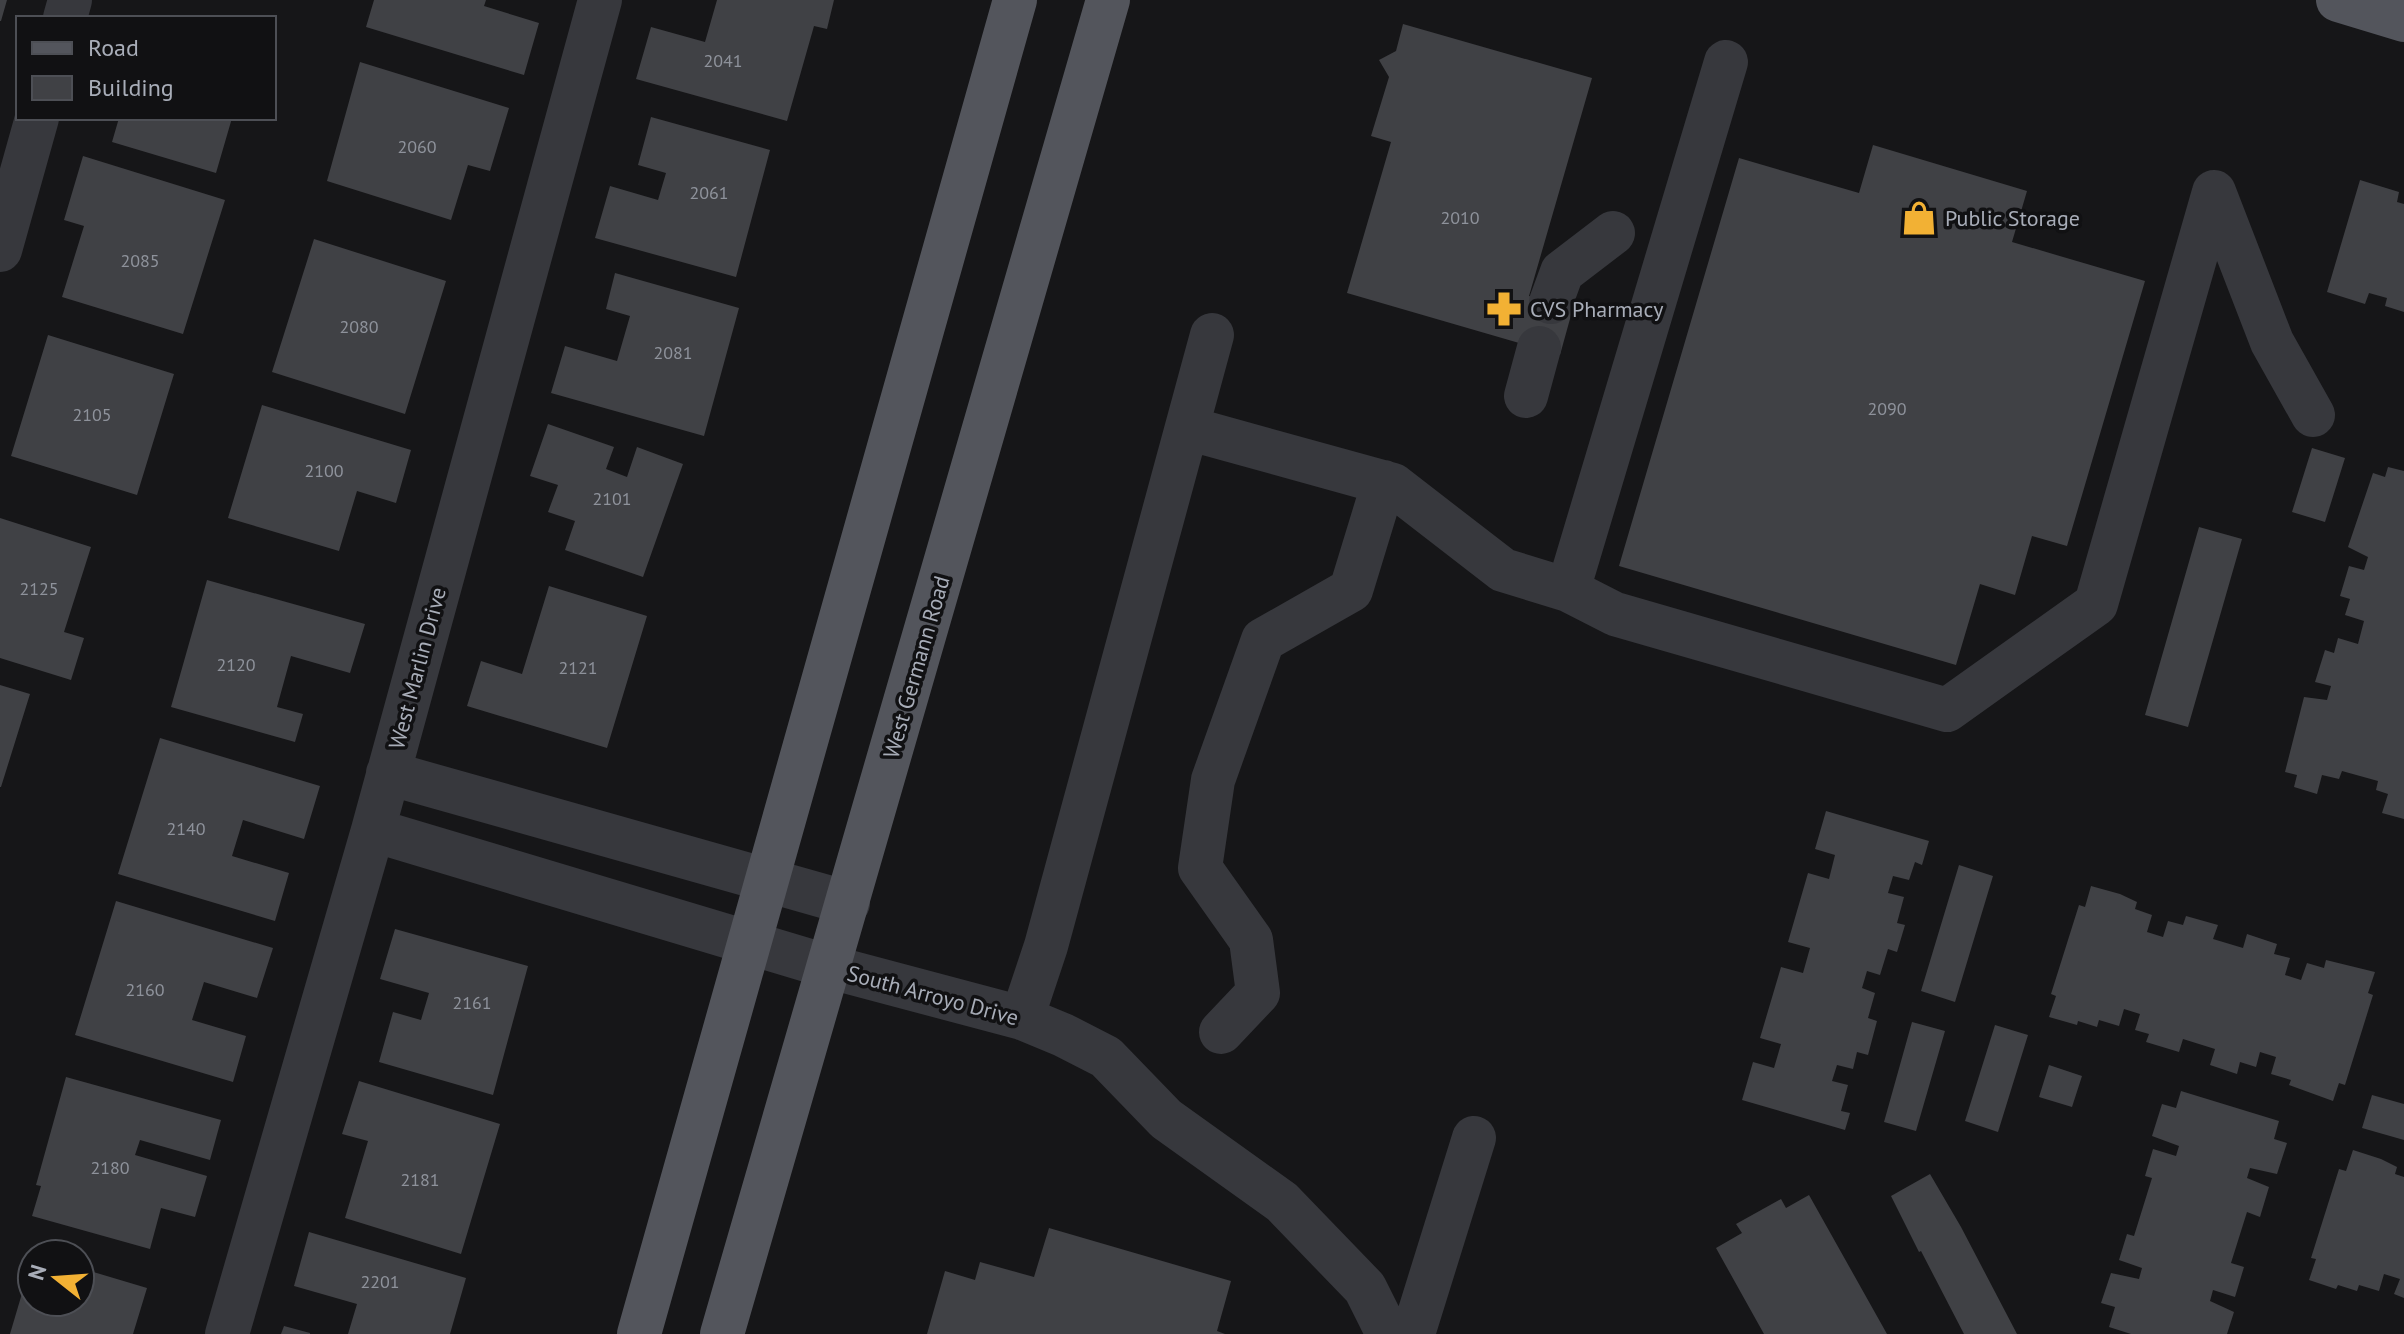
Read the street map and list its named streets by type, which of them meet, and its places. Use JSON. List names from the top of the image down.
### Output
{
  "streets": {
    "main road": ["West Germann Road"],
    "street": ["West Marlin Drive", "South Arroyo Drive"]
  },
  "crossings": [
    ["West Germann Road", "South Arroyo Drive"],
    ["West Marlin Drive", "South Arroyo Drive"]
  ],
  "places": {
    "shop": ["Public Storage"],
    "pharmacy": ["CVS Pharmacy"]
  },
  "house_numbers": [
    "2041",
    "2060",
    "2061",
    "2010",
    "2085",
    "2080",
    "2081",
    "2090",
    "2105",
    "2100",
    "2101",
    "2125",
    "2120",
    "2121",
    "2140",
    "2160",
    "2161",
    "2180",
    "2181",
    "2201"
  ],
  "legend": ["Road", "Building"],
  "north": "left"
}
